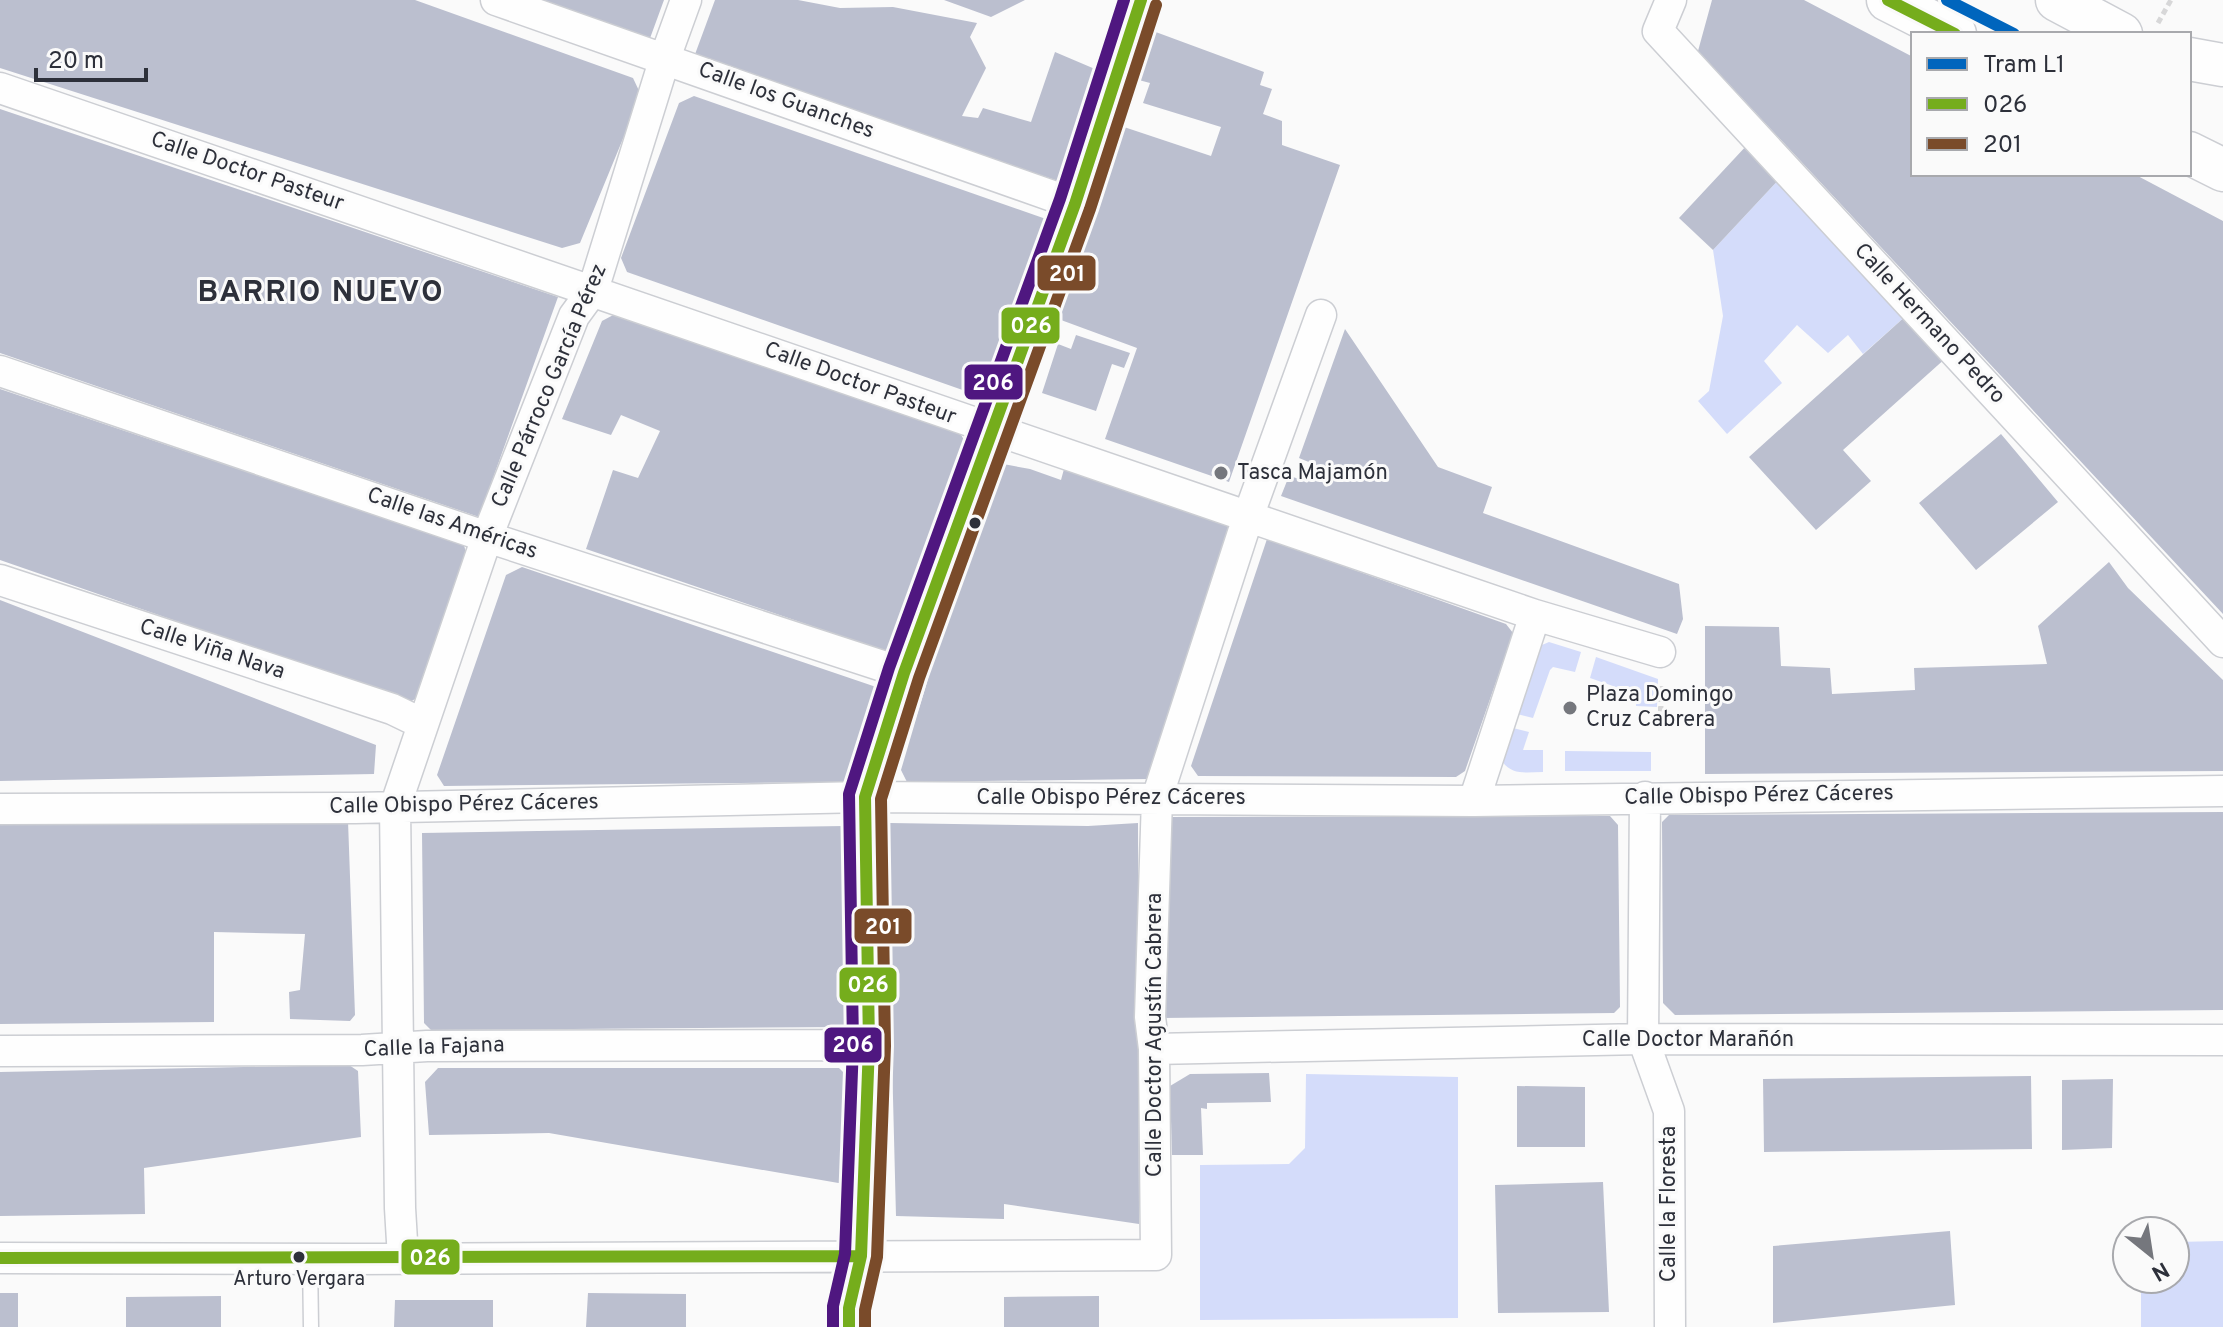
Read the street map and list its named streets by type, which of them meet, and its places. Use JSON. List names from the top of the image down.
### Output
{
  "streets": {
    "street": [
      "Calle los Guanches",
      "Calle Doctor Pasteur",
      "Calle Hermano Pedro",
      "Calle Párroco García Pérez",
      "Calle las Américas",
      "Calle Viña Nava",
      "Calle Obispo Pérez Cáceres",
      "Calle Doctor Agustín Cabrera",
      "Calle Doctor Marañón",
      "Calle la Fajana",
      "Calle la Floresta"
    ]
  },
  "crossings": [
    ["Calle los Guanches", "Calle Párroco García Pérez"],
    ["Calle Doctor Pasteur", "Calle Párroco García Pérez"],
    ["Calle Doctor Pasteur", "Calle Doctor Agustín Cabrera"],
    ["Calle Párroco García Pérez", "Calle las Américas"],
    ["Calle Párroco García Pérez", "Calle Viña Nava"],
    ["Calle Párroco García Pérez", "Calle Obispo Pérez Cáceres"],
    ["Calle Párroco García Pérez", "Calle la Fajana"],
    ["Calle Obispo Pérez Cáceres", "Calle Doctor Agustín Cabrera"],
    ["Calle Obispo Pérez Cáceres", "Calle la Floresta"],
    ["Calle Doctor Agustín Cabrera", "Calle Doctor Marañón"],
    ["Calle Doctor Marañón", "Calle la Floresta"]
  ],
  "districts": ["BARRIO NUEVO"],
  "places": ["Tasca Majamón", "Plaza Domingo Cruz Cabrera", "Arturo Vergara"],
  "lines": [
    "tram line L1",
    "transit line 026",
    "transit line 206",
    "transit line 201"
  ],
  "legend": ["Tram L1", "026", "201"],
  "scale_bar": "20 m",
  "north": "bottom right"
}
